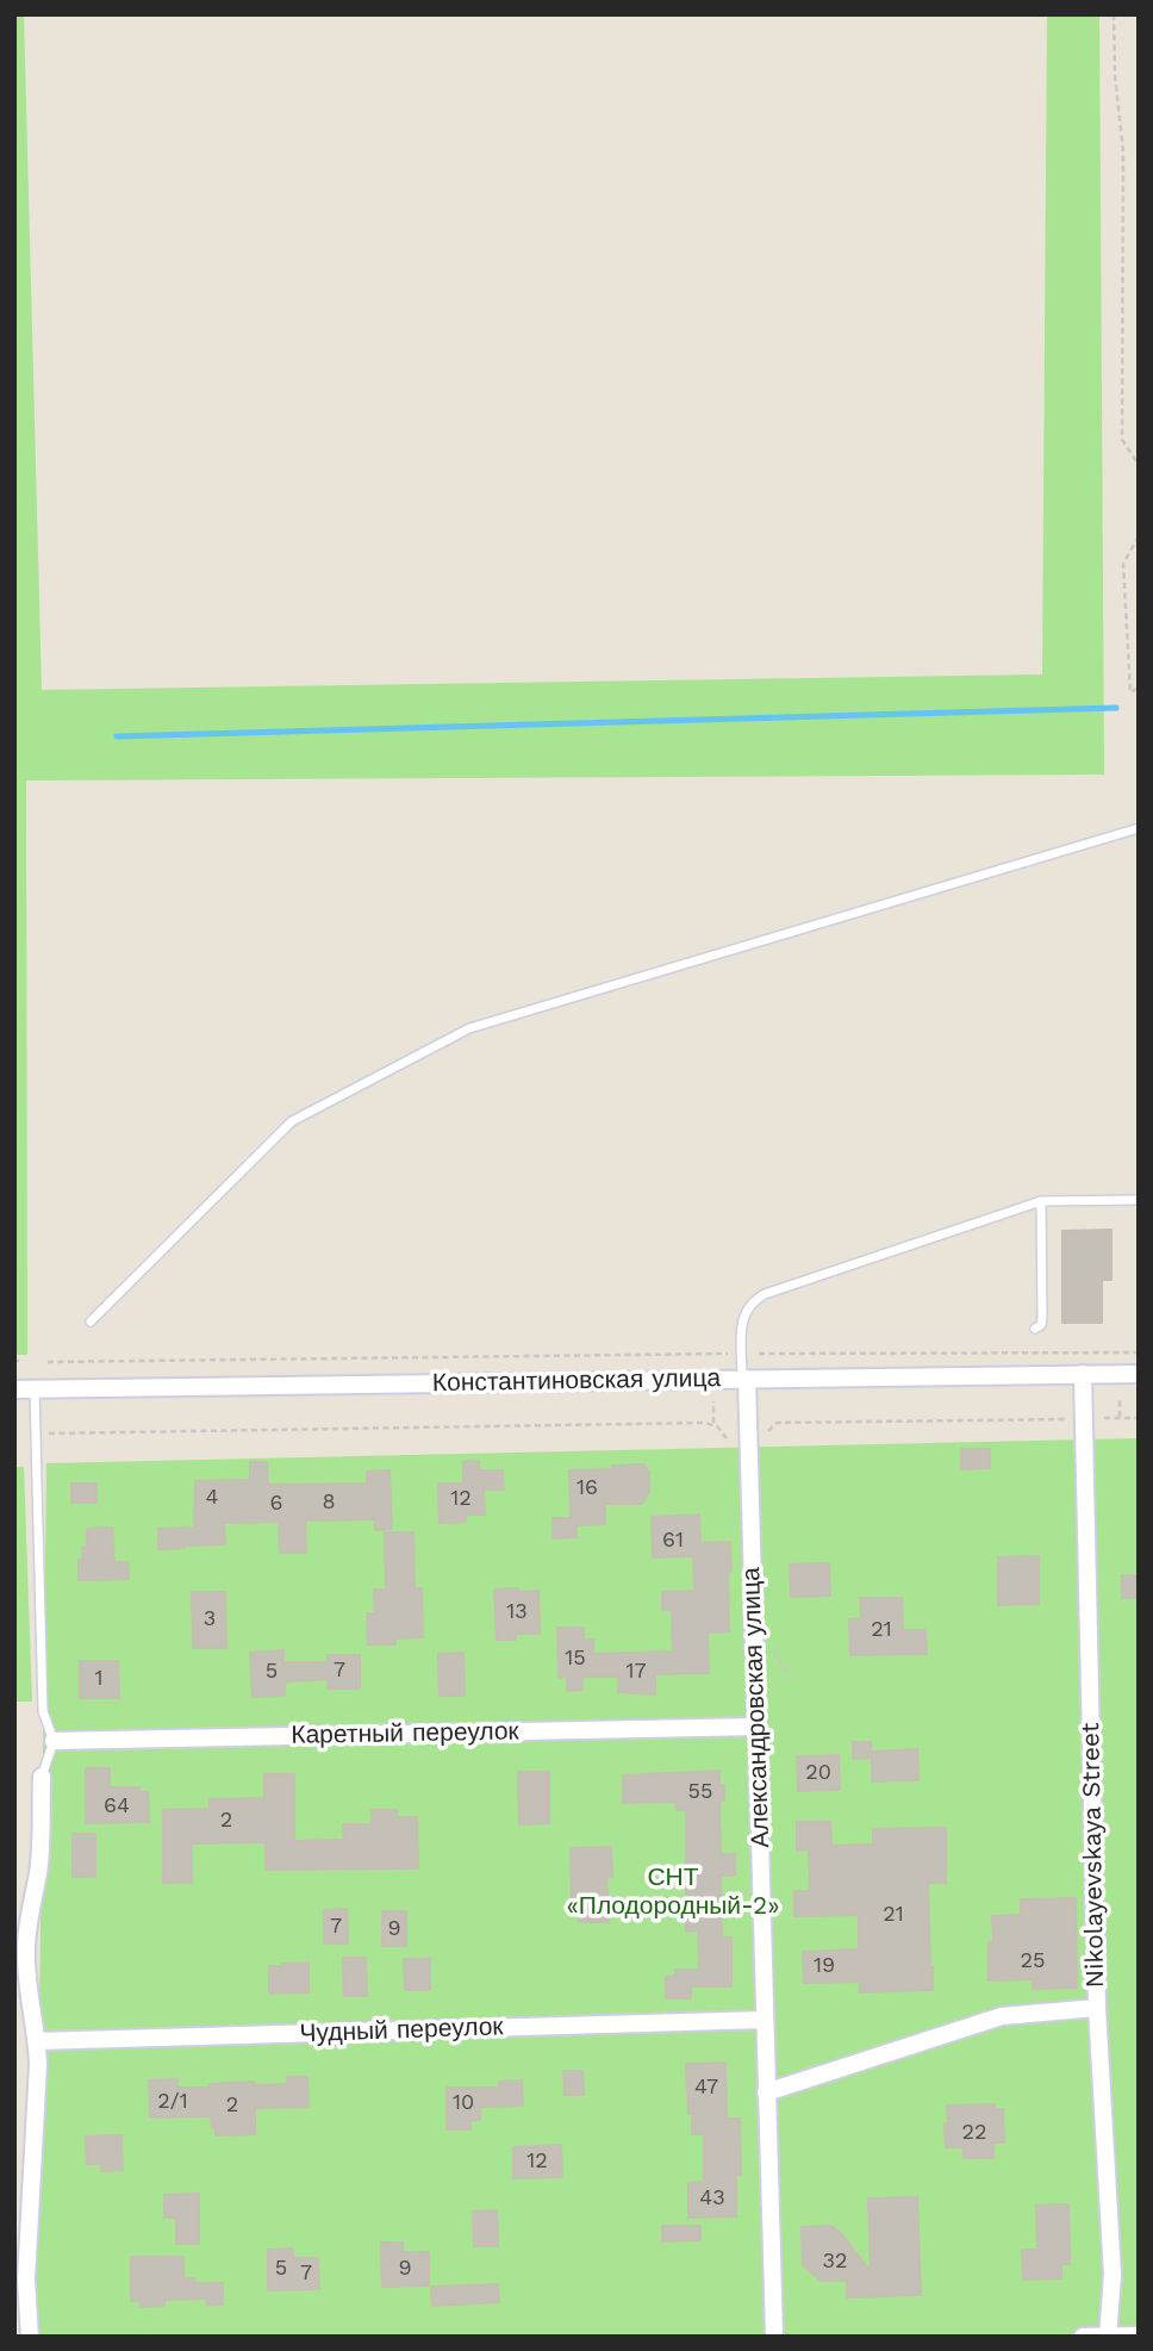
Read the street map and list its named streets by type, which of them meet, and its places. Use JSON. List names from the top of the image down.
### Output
{
  "streets": {
    "street": [
      "Константиновская улица",
      "Александровская улица",
      "Каретный переулок",
      "Nikolayevskaya Street",
      "Чудный переулок"
    ]
  },
  "crossings": [
    ["Константиновская улица", "Александровская улица"],
    ["Константиновская улица", "Nikolayevskaya Street"],
    ["Александровская улица", "Каретный переулок"],
    ["Александровская улица", "Чудный переулок"]
  ],
  "parks": ["СНТ «Плодородный-2»"],
  "house_numbers": [
    "16",
    "4",
    "12",
    "8",
    "6",
    "61",
    "13",
    "3",
    "21",
    "15",
    "7",
    "5",
    "17",
    "1",
    "20",
    "55",
    "64",
    "2",
    "21",
    "7",
    "9",
    "25",
    "19",
    "47",
    "2/1",
    "10",
    "2",
    "22",
    "12",
    "43",
    "32",
    "5",
    "9",
    "7"
  ]
}
